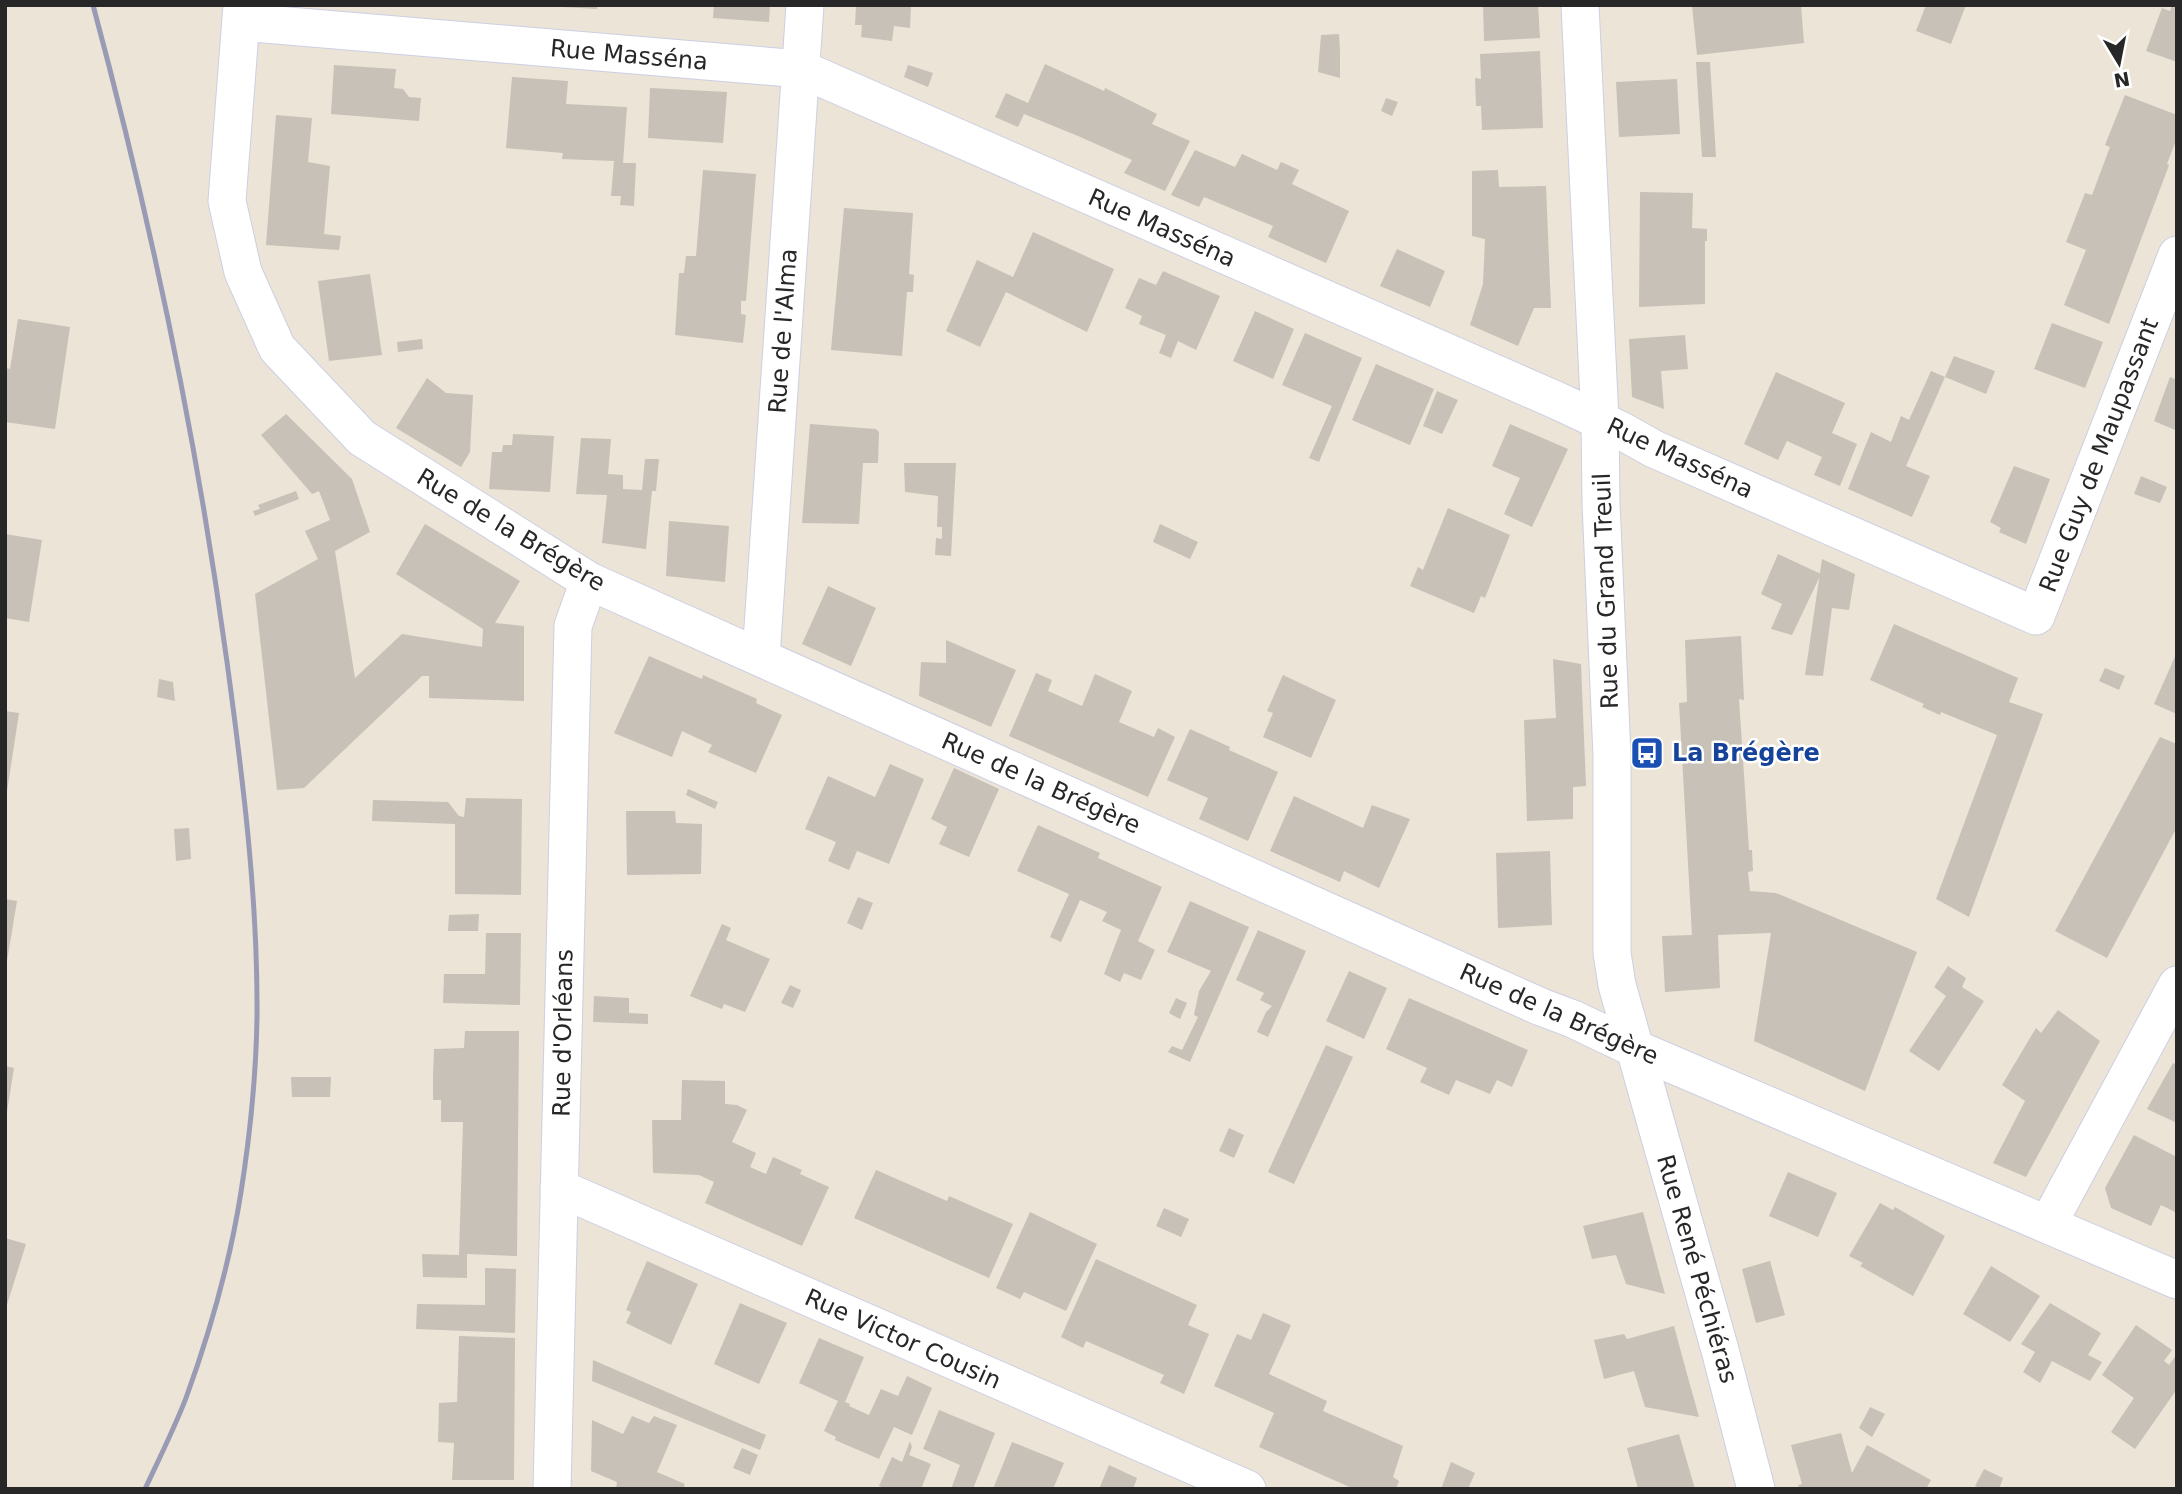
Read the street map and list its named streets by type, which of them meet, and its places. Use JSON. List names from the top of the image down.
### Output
{
  "streets": {
    "street": [
      "Rue Masséna",
      "Rue de l'Alma",
      "Rue Guy de Maupassant",
      "Rue de la Brégère",
      "Rue du Grand Treuil",
      "Rue d'Orléans",
      "Rue René Péchiéras",
      "Rue Victor Cousin"
    ]
  },
  "crossings": [
    ["Rue Masséna", "Rue de l'Alma"],
    ["Rue Masséna", "Rue Guy de Maupassant"],
    ["Rue Masséna", "Rue de la Brégère"],
    ["Rue Masséna", "Rue du Grand Treuil"],
    ["Rue de l'Alma", "Rue de la Brégère"],
    ["Rue de la Brégère", "Rue du Grand Treuil"],
    ["Rue de la Brégère", "Rue d'Orléans"],
    ["Rue de la Brégère", "Rue René Péchiéras"],
    ["Rue du Grand Treuil", "Rue René Péchiéras"],
    ["Rue d'Orléans", "Rue Victor Cousin"]
  ],
  "places": {
    "bus stop": ["La Brégère"]
  },
  "north": "bottom"
}
